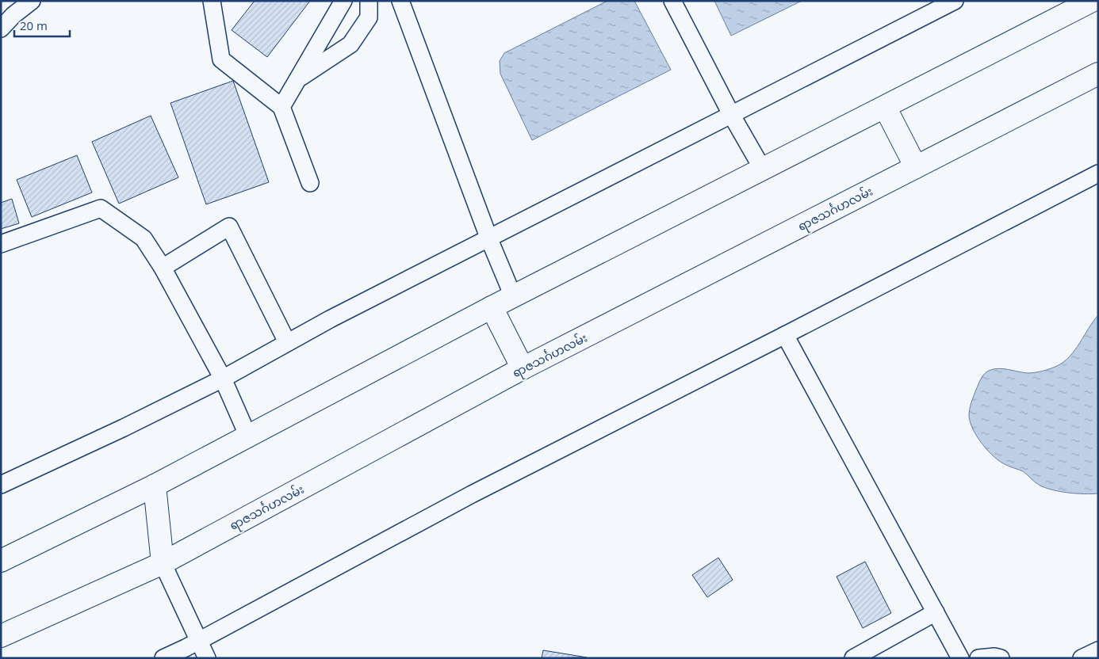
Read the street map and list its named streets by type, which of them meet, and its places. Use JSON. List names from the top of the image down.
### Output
{
  "streets": {
    "main road": ["ရာဇသင်္ဂဟလမ်း"]
  },
  "scale_bar": "20 m"
}
